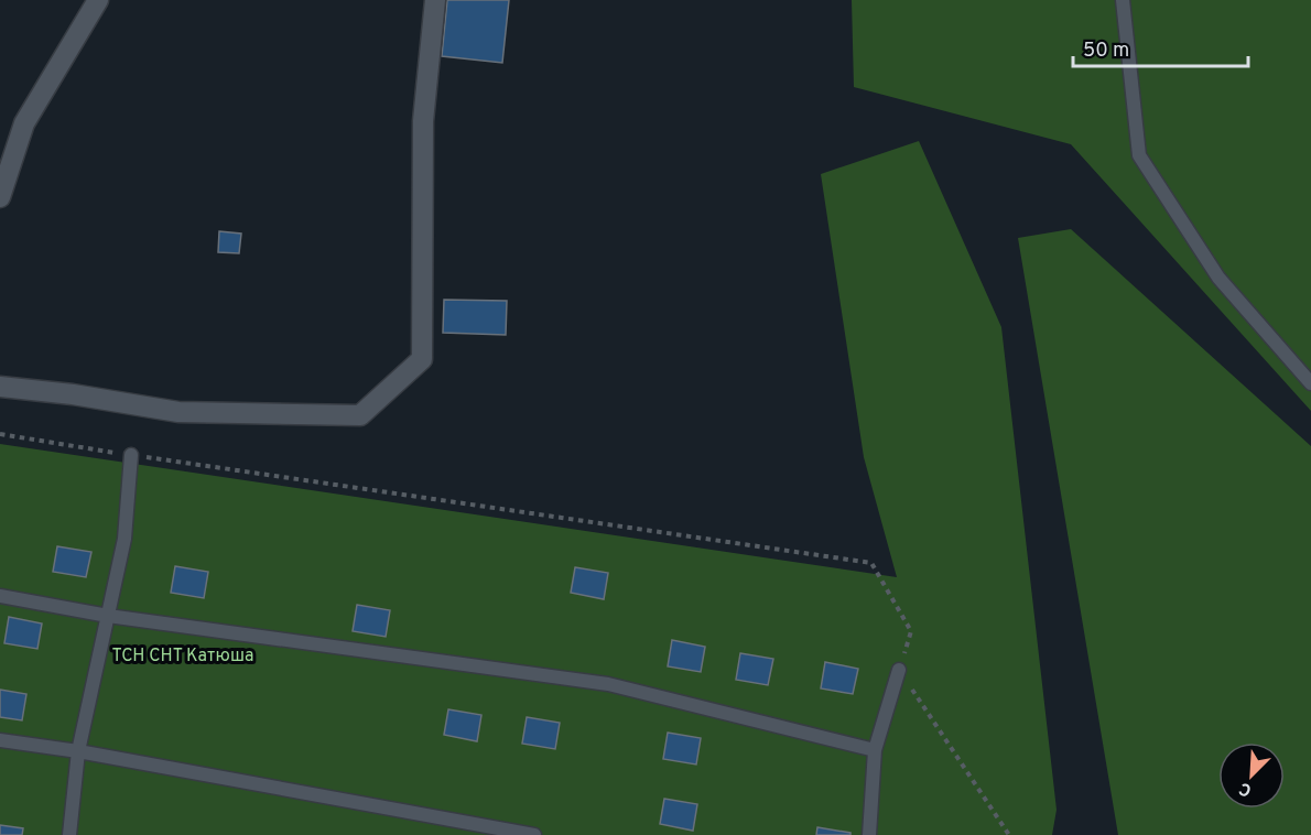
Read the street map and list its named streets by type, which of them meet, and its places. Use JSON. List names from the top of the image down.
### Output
{
  "parks": ["ТСН СНТ Катюша"],
  "scale_bar": "50 m",
  "north": "bottom left"
}
